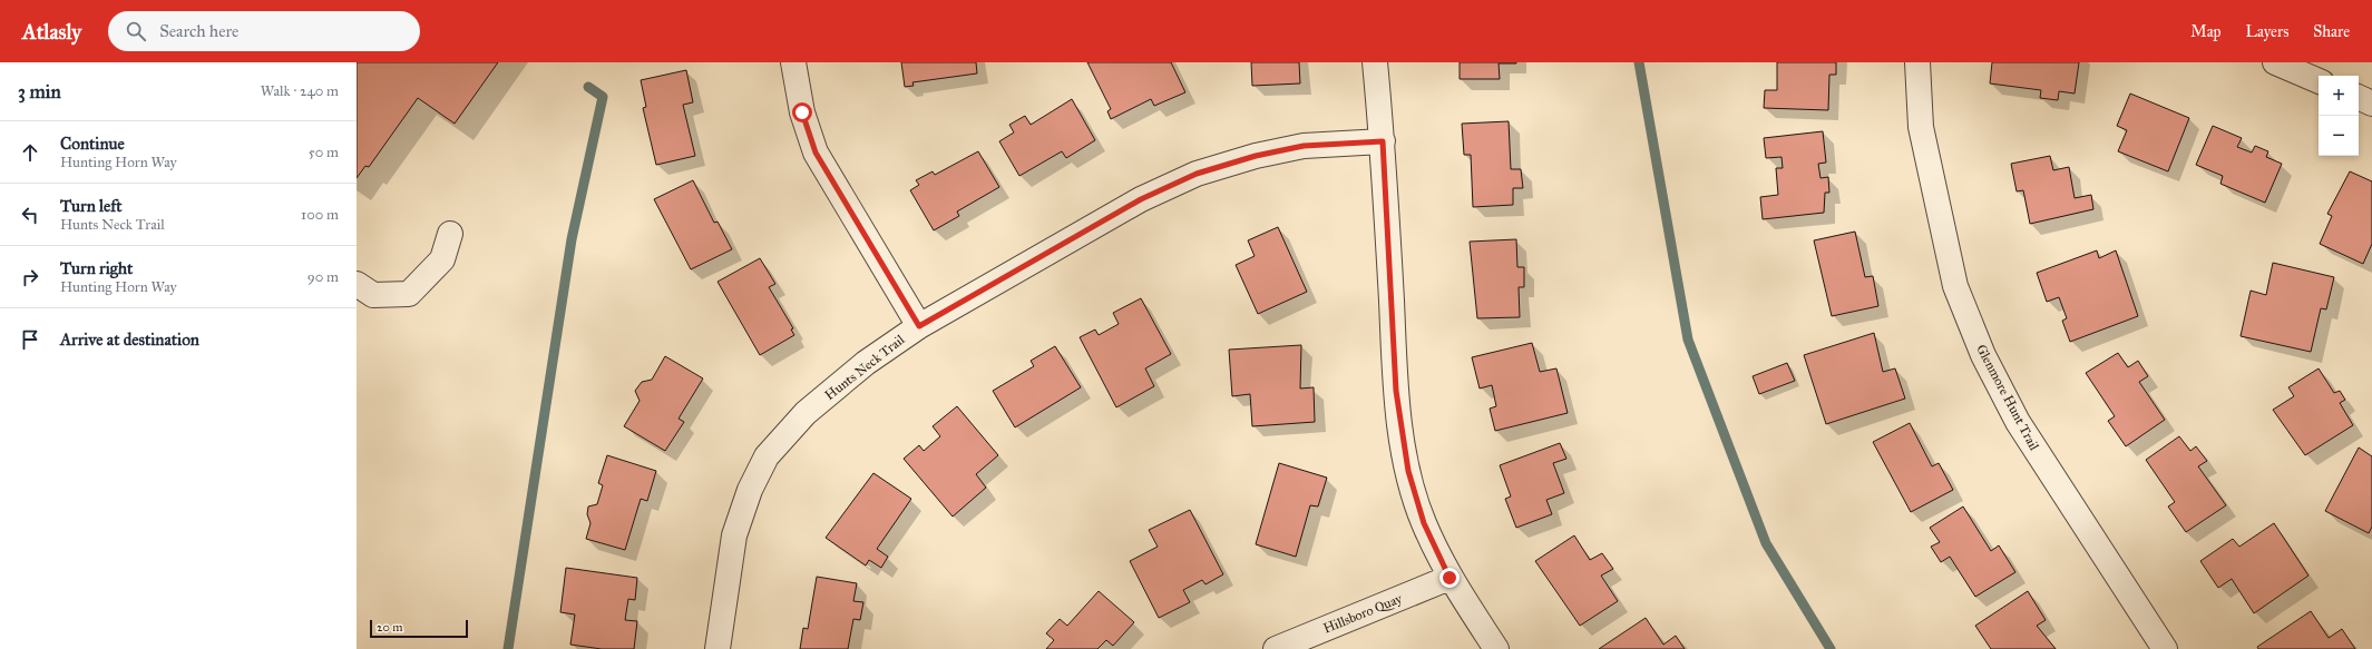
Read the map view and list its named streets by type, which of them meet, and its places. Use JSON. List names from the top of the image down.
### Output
{
  "streets": {
    "street": ["Hunts Neck Trail", "Glenmore Hunt Trail", "Hillsboro Quay"]
  },
  "scale_bar": "20 m",
  "page": {
    "header": "Atlasly",
    "search": "Search here",
    "nav": ["Map", "Layers", "Share"],
    "heading": ["3 min", "Walk · 240 m"],
    "map_buttons": ["+", "−"],
    "list": [
      ["Continue", "Hunting Horn Way", "50 m"],
      ["Turn left", "Hunts Neck Trail", "100 m"],
      ["Turn right", "Hunting Horn Way", "90 m"],
      "Arrive at destination"
    ],
    "scale": "20 m"
  }
}
